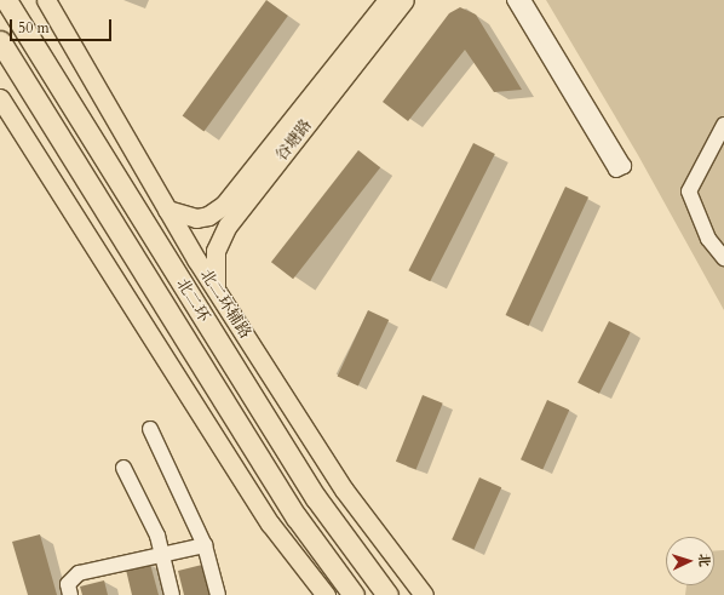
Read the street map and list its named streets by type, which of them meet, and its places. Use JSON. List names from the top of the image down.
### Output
{
  "streets": {
    "highway": ["北二环"],
    "main road": ["谷塘路", "北二环辅路"]
  },
  "crossings": [
    ["谷塘路", "北二环辅路"]
  ],
  "scale_bar": "50 m",
  "north": "right"
}
